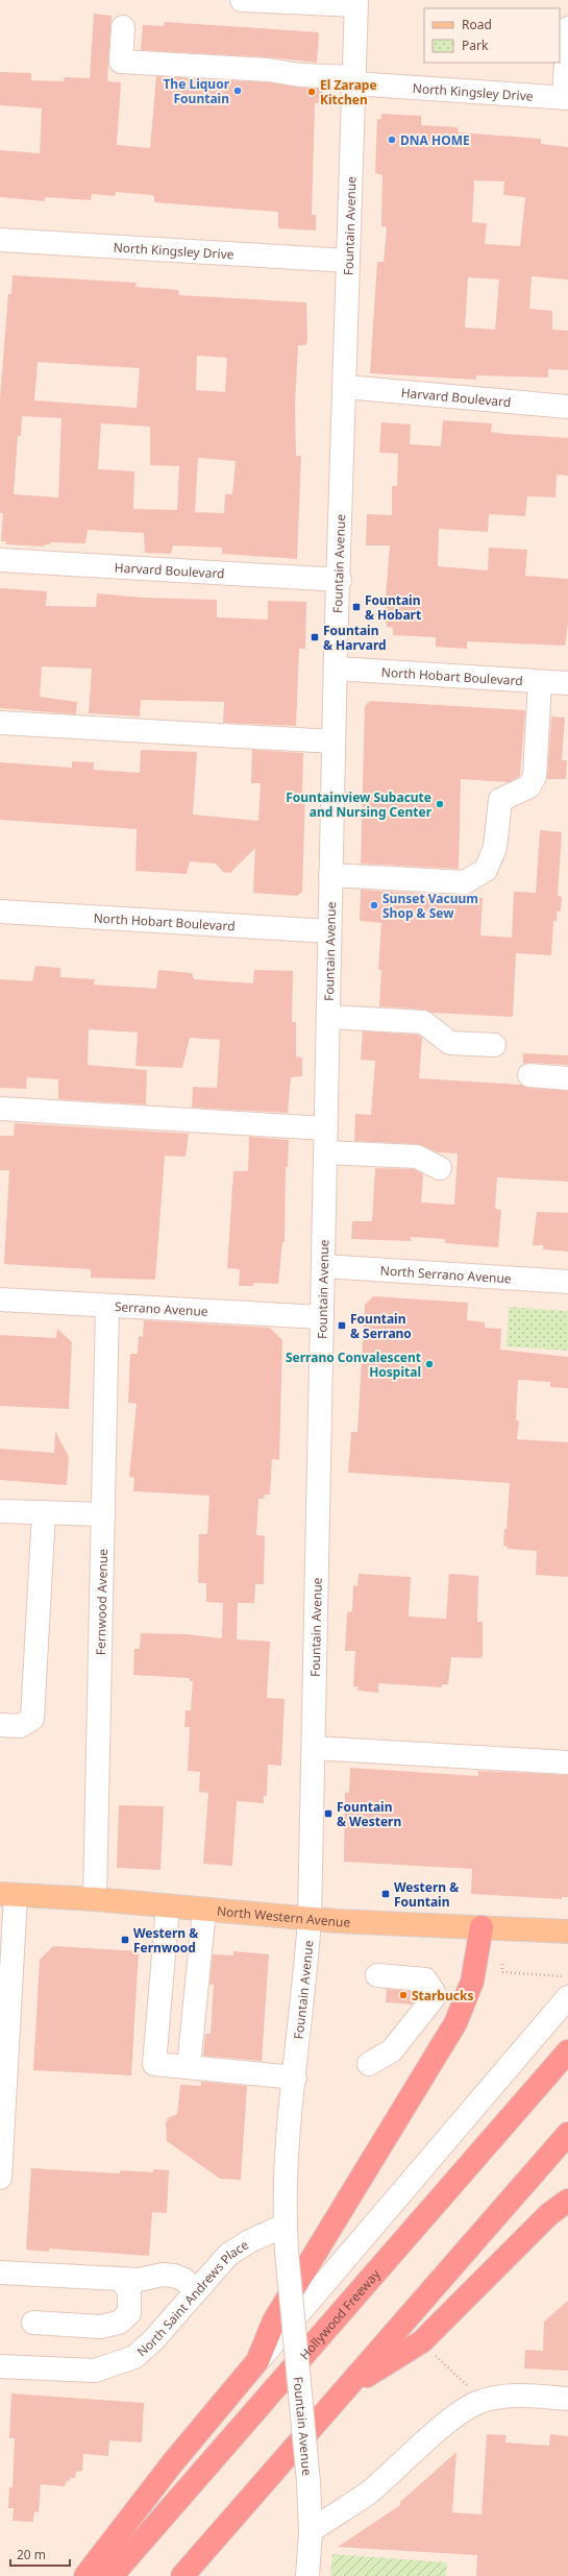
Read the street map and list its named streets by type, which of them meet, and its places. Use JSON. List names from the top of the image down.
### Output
{
  "streets": {
    "highway": ["Hollywood Freeway"],
    "main road": ["North Western Avenue"],
    "street": [
      "North Kingsley Drive",
      "Fountain Avenue",
      "Harvard Boulevard",
      "North Hobart Boulevard",
      "North Serrano Avenue",
      "Serrano Avenue",
      "Fernwood Avenue",
      "North Saint Andrews Place"
    ]
  },
  "crossings": [
    ["North Kingsley Drive", "Fountain Avenue"],
    ["Fountain Avenue", "Harvard Boulevard"],
    ["Fountain Avenue", "North Hobart Boulevard"],
    ["Fountain Avenue", "North Serrano Avenue"],
    ["Fountain Avenue", "Serrano Avenue"],
    ["Fountain Avenue", "North Western Avenue"],
    ["Fountain Avenue", "North Saint Andrews Place"],
    ["Serrano Avenue", "Fernwood Avenue"],
    ["Fernwood Avenue", "North Western Avenue"]
  ],
  "places": {
    "other": [
      "The Liquor Fountain",
      "El Zarape Kitchen",
      "DNA HOME",
      "Fountainview Subacute and Nursing Center",
      "Sunset Vacuum Shop & Sew",
      "Serrano Convalescent Hospital",
      "Starbucks"
    ],
    "transit": [
      "Fountain & Hobart",
      "Fountain & Harvard",
      "Fountain & Serrano",
      "Fountain & Western",
      "Western & Fountain",
      "Western & Fernwood"
    ]
  },
  "legend": ["Road", "Park"],
  "scale_bar": "20 m"
}
